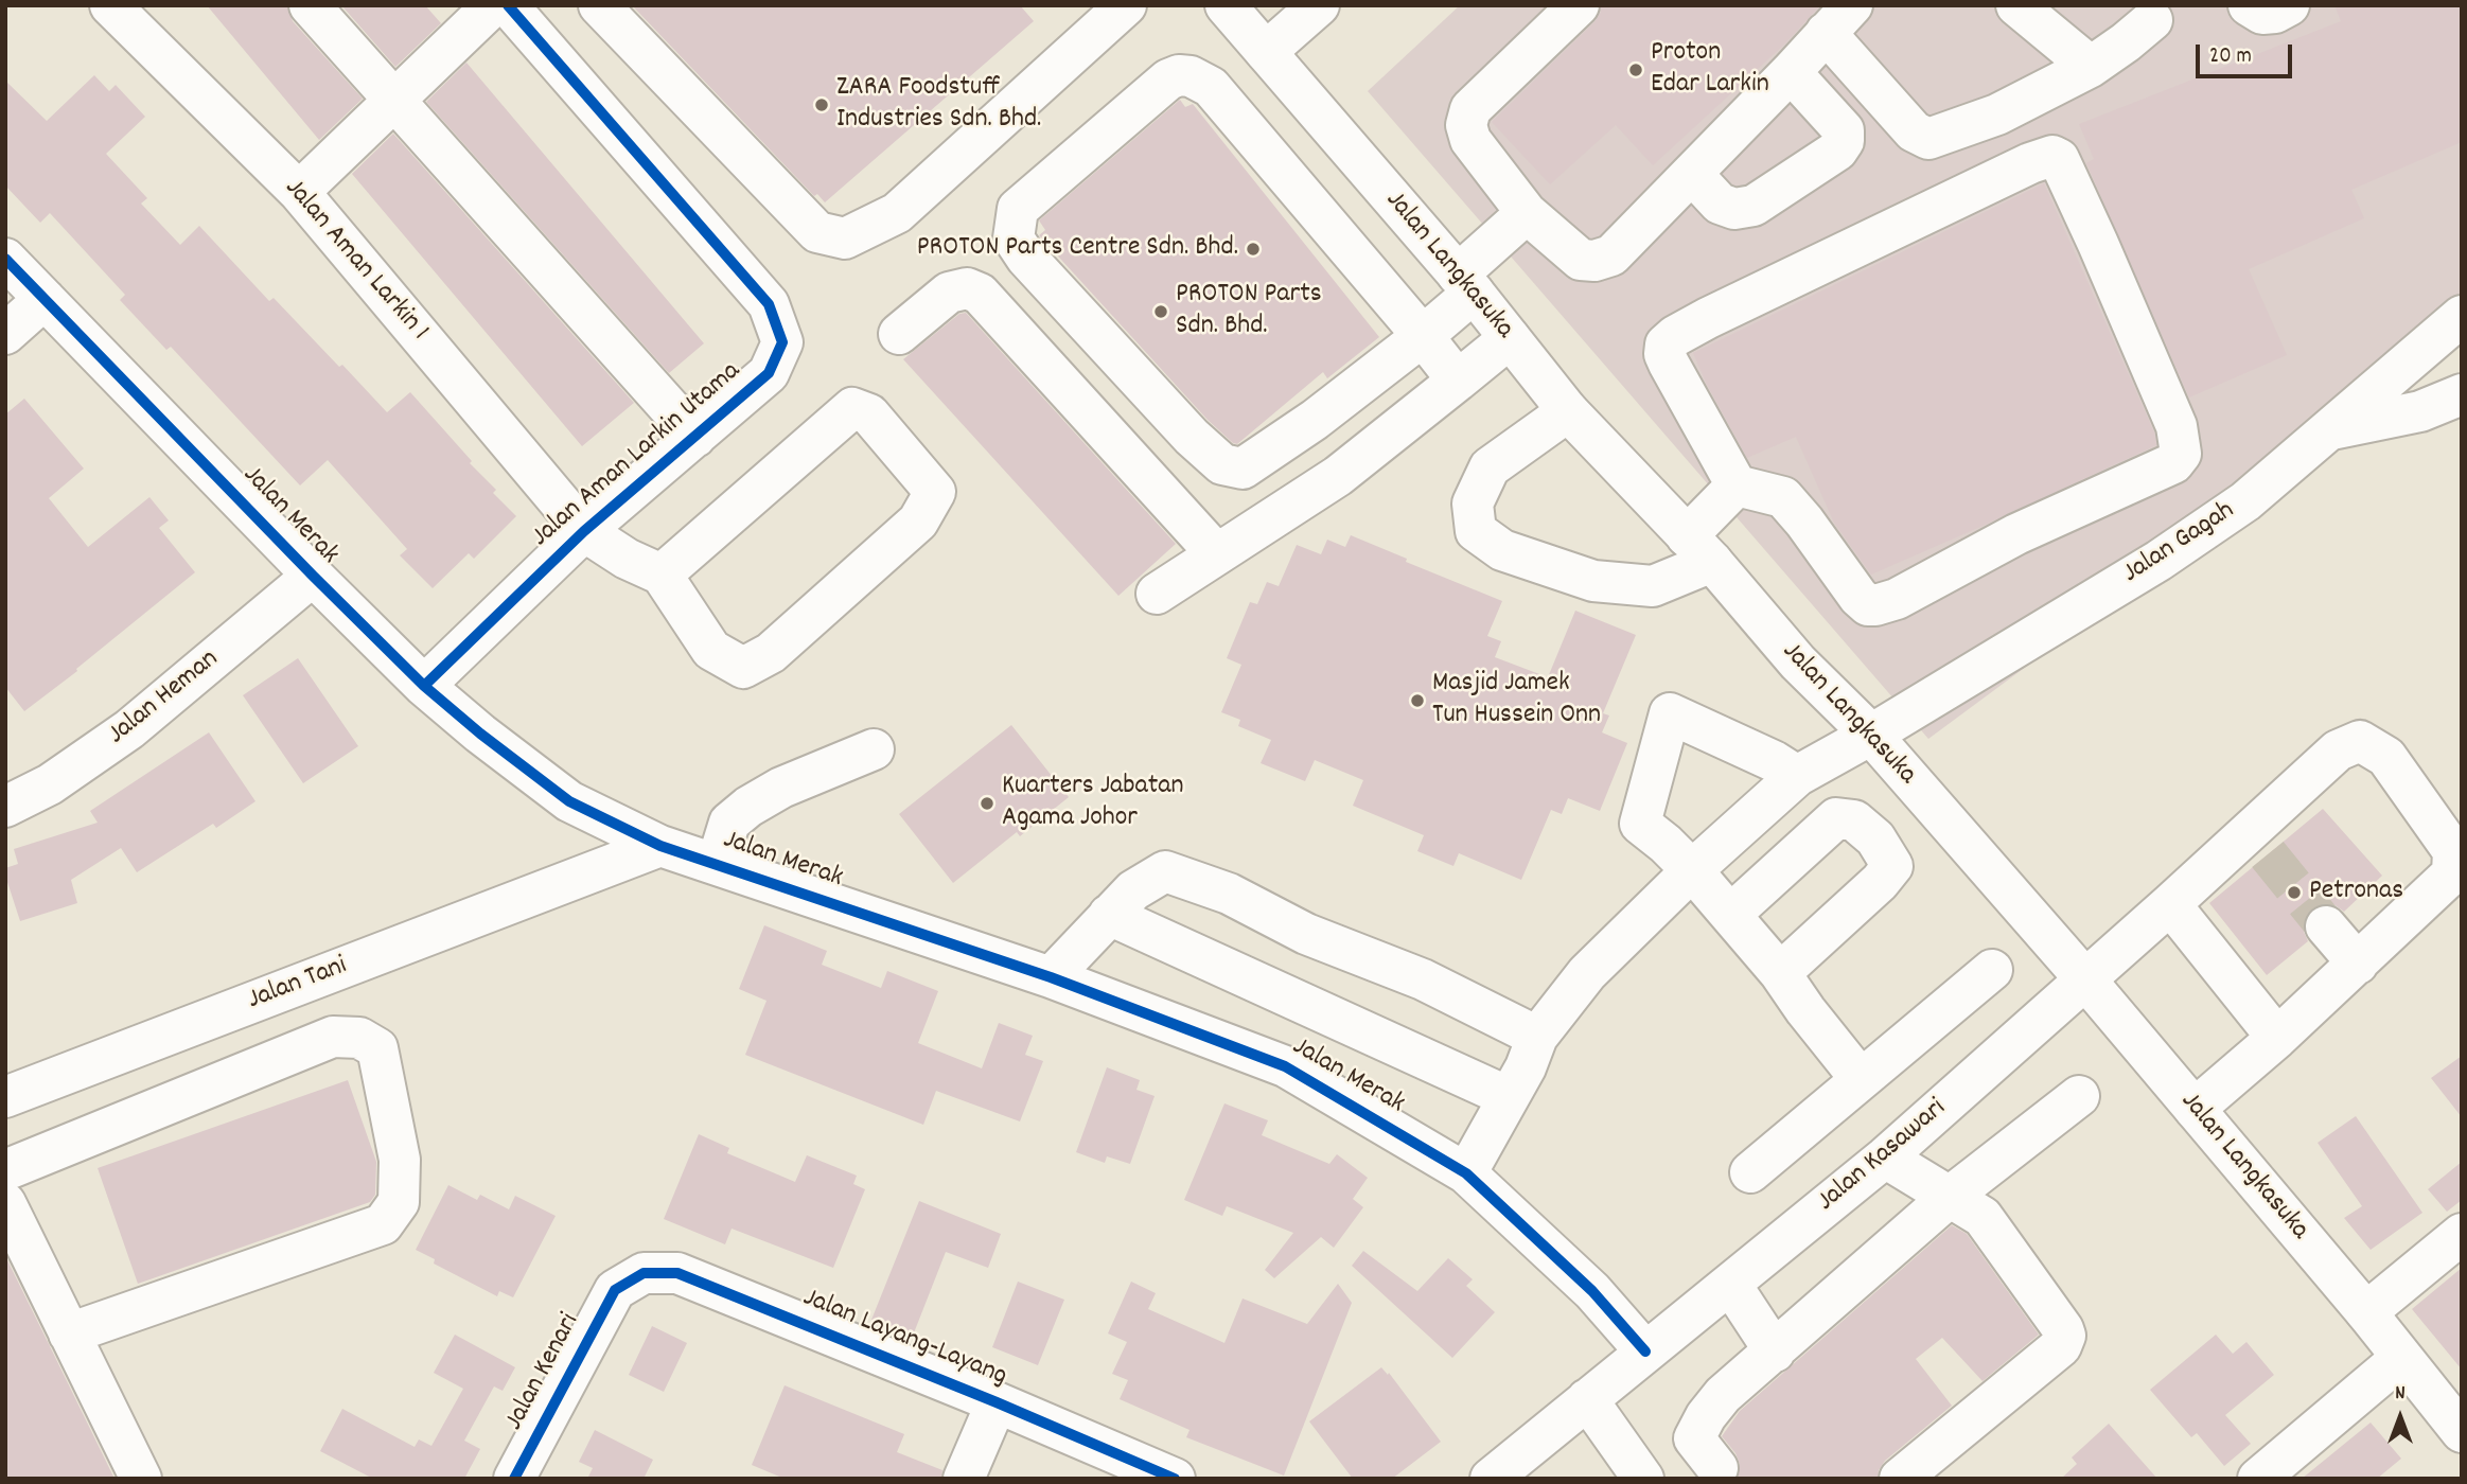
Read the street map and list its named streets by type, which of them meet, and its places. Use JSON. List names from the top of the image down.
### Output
{
  "streets": {
    "street": [
      "Jalan Aman Larkin 1",
      "Jalan Langkasuka",
      "Jalan Aman Larkin Utama",
      "Jalan Merak",
      "Jalan Gagah",
      "Jalan Heman",
      "Jalan Tani",
      "Jalan Kasawari",
      "Jalan Layang-Layang",
      "Jalan Kenari"
    ]
  },
  "crossings": [
    ["Jalan Aman Larkin 1", "Jalan Aman Larkin Utama"],
    ["Jalan Langkasuka", "Jalan Gagah"],
    ["Jalan Langkasuka", "Jalan Kasawari"],
    ["Jalan Aman Larkin Utama", "Jalan Merak"],
    ["Jalan Merak", "Jalan Gagah"],
    ["Jalan Merak", "Jalan Heman"],
    ["Jalan Merak", "Jalan Tani"],
    ["Jalan Merak", "Jalan Kasawari"],
    ["Jalan Layang-Layang", "Jalan Kenari"]
  ],
  "places": [
    "Proton Edar Larkin",
    "ZARA Foodstuff Industries Sdn. Bhd.",
    "PROTON Parts Centre Sdn. Bhd.",
    "PROTON Parts Sdn. Bhd.",
    "Masjid Jamek Tun Hussein Onn",
    "Kuarters Jabatan Agama Johor",
    "Petronas"
  ],
  "scale_bar": "20 m",
  "north": "top"
}
